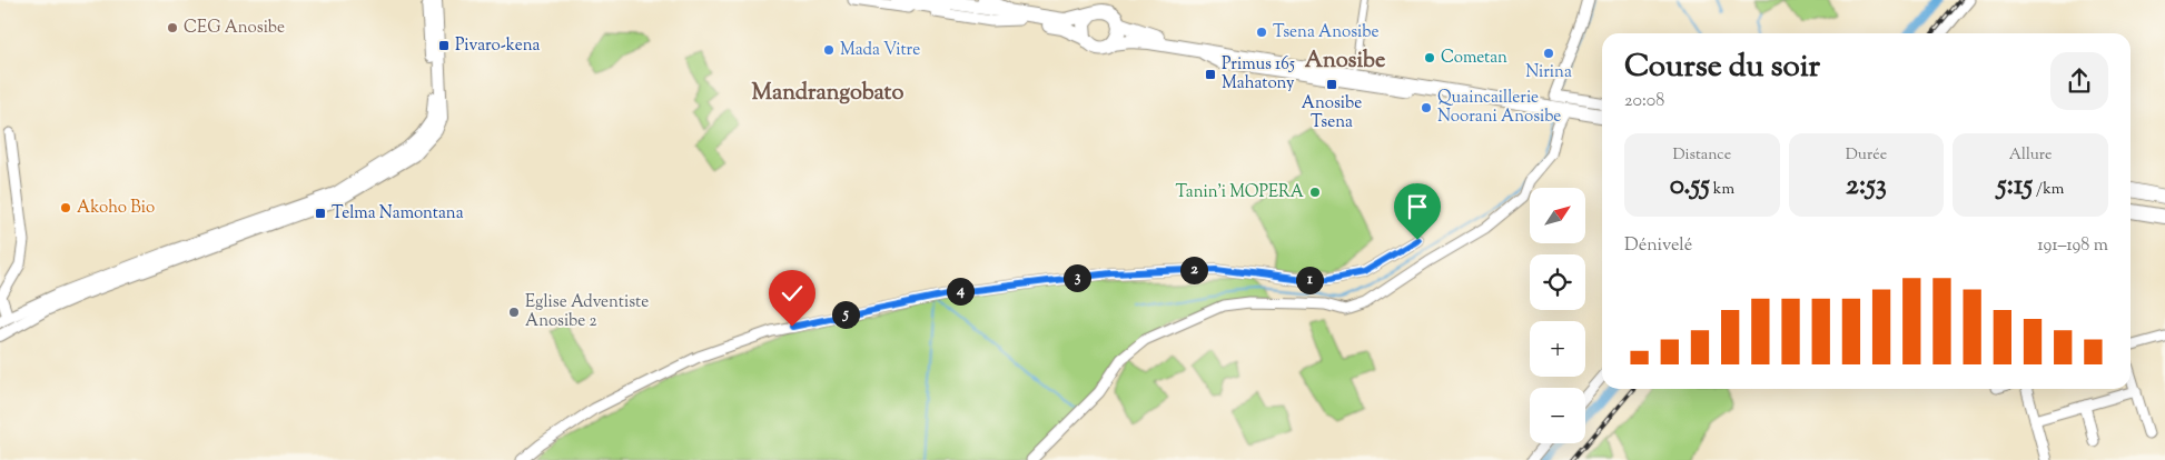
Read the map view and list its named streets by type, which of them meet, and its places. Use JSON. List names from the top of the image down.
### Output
{
  "districts": ["Anosibe", "Mandrangobato"],
  "places": {
    "other": [
      "CEG Anosibe",
      "Tsena Anosibe",
      "Mada Vitre",
      "Nirina",
      "Cometan",
      "Quaincaillerie Noorani Anosibe",
      "Tanin'i MOPERA",
      "Akoho Bio",
      "Eglise Adventiste Anosibe 2"
    ],
    "transit": [
      "Pivaro-kena",
      "Primus 165 Mahatony",
      "Anosibe Tsena",
      "Telma Namontana"
    ]
  },
  "north": "top right",
  "page": {
    "heading": ["Course du soir", "20:08"],
    "stats": [
      ["Distance", "0.55 km"],
      ["Durée", "2:53"],
      ["Allure", "5:15 /km"]
    ],
    "map_buttons": ["+", "−"],
    "chart": ["Dénivelé", "191–198 m"],
    "pins": [
      "2",
      "3",
      "1",
      "4",
      "5"
    ]
  }
}
